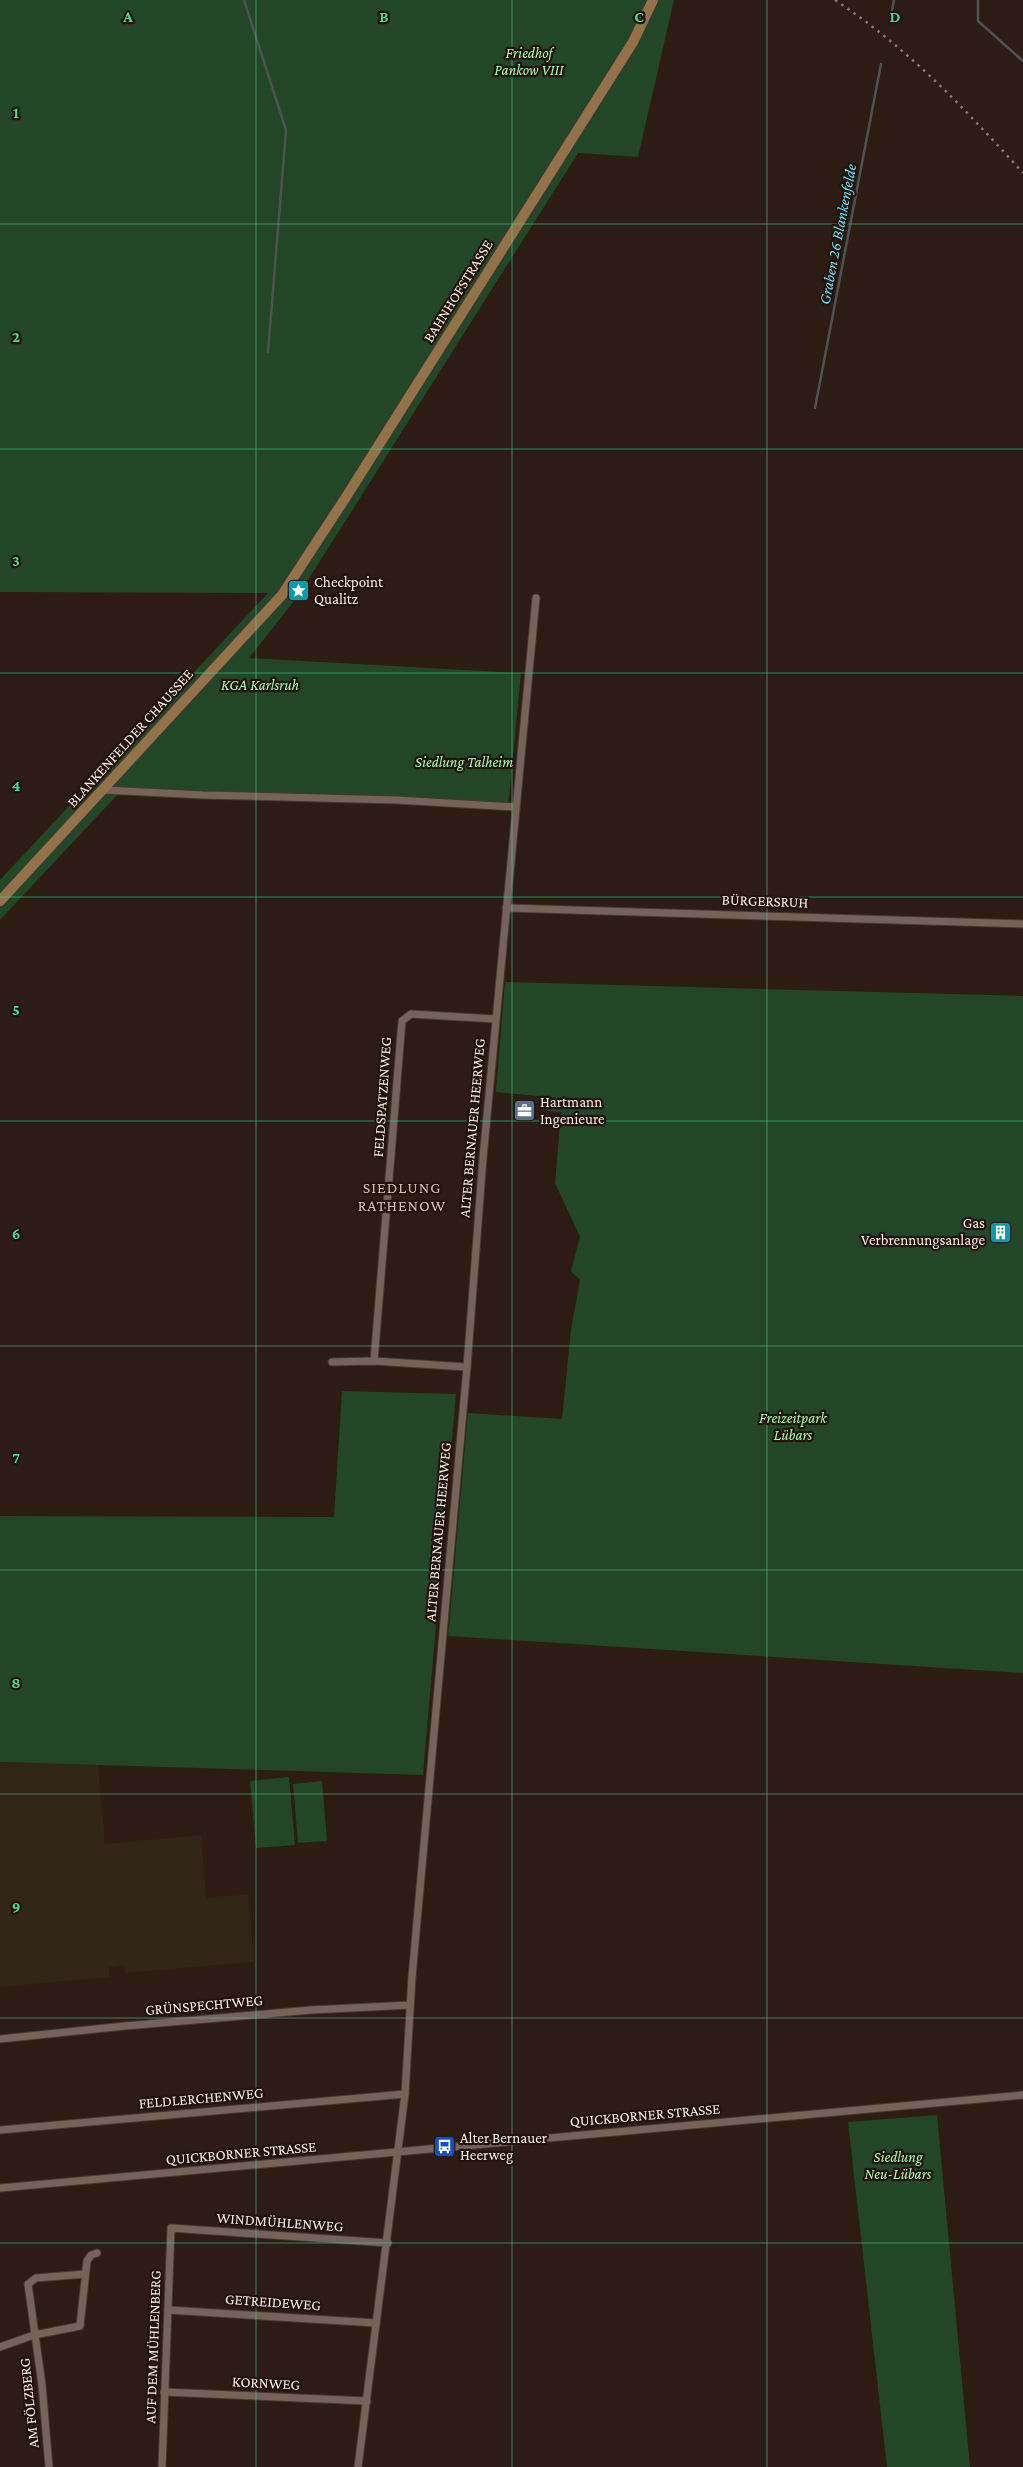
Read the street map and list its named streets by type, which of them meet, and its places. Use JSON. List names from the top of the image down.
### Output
{
  "streets": {
    "street": [
      "BAHNHOFSTRASSE",
      "BLANKENFELDER CHAUSSEE",
      "BÜRGERSRUH",
      "FELDSPATZENWEG",
      "ALTER BERNAUER HEERWEG",
      "GRÜNSPECHTWEG",
      "FELDLERCHENWEG",
      "QUICKBORNER STRASSE",
      "WINDMÜHLENWEG",
      "GETREIDEWEG",
      "AUF DEM MÜHLENBERG",
      "KORNWEG",
      "AM FÖLZBERG"
    ]
  },
  "crossings": [
    ["BAHNHOFSTRASSE", "BLANKENFELDER CHAUSSEE"],
    ["BÜRGERSRUH", "ALTER BERNAUER HEERWEG"],
    ["FELDSPATZENWEG", "ALTER BERNAUER HEERWEG"],
    ["ALTER BERNAUER HEERWEG", "GRÜNSPECHTWEG"],
    ["ALTER BERNAUER HEERWEG", "FELDLERCHENWEG"],
    ["ALTER BERNAUER HEERWEG", "QUICKBORNER STRASSE"],
    ["ALTER BERNAUER HEERWEG", "WINDMÜHLENWEG"],
    ["ALTER BERNAUER HEERWEG", "GETREIDEWEG"],
    ["ALTER BERNAUER HEERWEG", "KORNWEG"],
    ["WINDMÜHLENWEG", "AUF DEM MÜHLENBERG"],
    ["GETREIDEWEG", "AUF DEM MÜHLENBERG"],
    ["AUF DEM MÜHLENBERG", "KORNWEG"]
  ],
  "districts": ["SIEDLUNG RATHENOW"],
  "water": ["Graben 26 Blankenfelde"],
  "parks": [
    "Friedhof Pankow VIII",
    "KGA Karlsruh",
    "Siedlung Talheim",
    "Freizeitpark Lübars",
    "Siedlung Neu-Lübars"
  ],
  "places": {
    "place": ["Checkpoint Qualitz"],
    "office": ["Hartmann Ingenieure"],
    "building": ["Gas Verbrennungsanlage"],
    "bus stop": ["Alter Bernauer Heerweg"]
  },
  "grid": {
    "columns": [
      "A",
      "B",
      "C",
      "D"
    ],
    "rows": [
      "1",
      "2",
      "3",
      "4",
      "5",
      "6",
      "7",
      "8",
      "9"
    ]
  }
}
